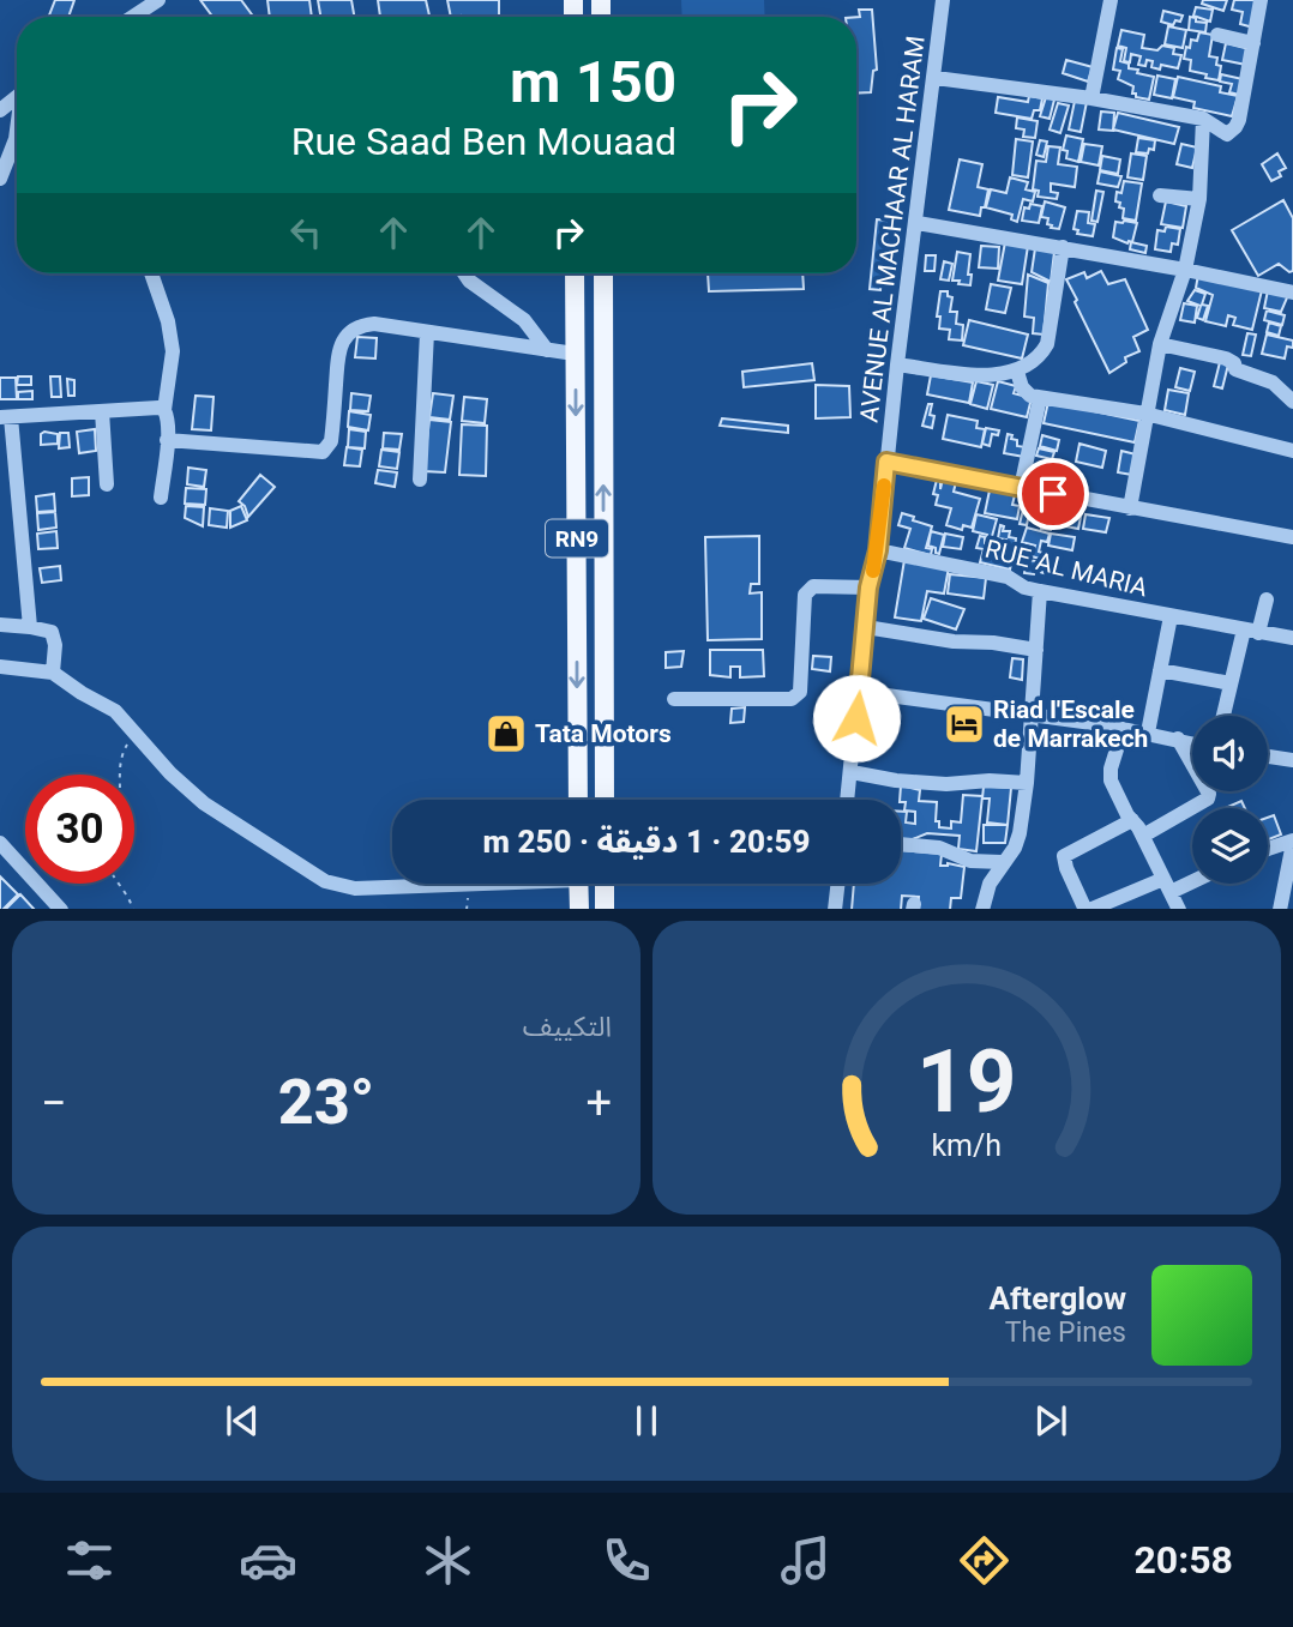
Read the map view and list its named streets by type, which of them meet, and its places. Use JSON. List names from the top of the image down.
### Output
{
  "streets": {
    "main road": ["RN9"],
    "street": ["AVENUE AL MACHAAR AL HARAM", "RUE AL MARIA"]
  },
  "crossings": [
    ["AVENUE AL MACHAAR AL HARAM", "RUE AL MARIA"]
  ],
  "places": {
    "hotel": ["Riad l'Escale de Marrakech"],
    "shop": ["Tata Motors"]
  },
  "page": {
    "turn": ["150 m", "Rue Saad Ben Mouaad"],
    "limit": "30",
    "trip": "20:59 · 1 دقيقة · 250 m",
    "tile": "التكييف",
    "heat": ["−", "23°", "+"],
    "song": ["Afterglow", "The Pines"],
    "tabs": "20:58",
    "gauge": ["19", "km/h"]
  }
}
